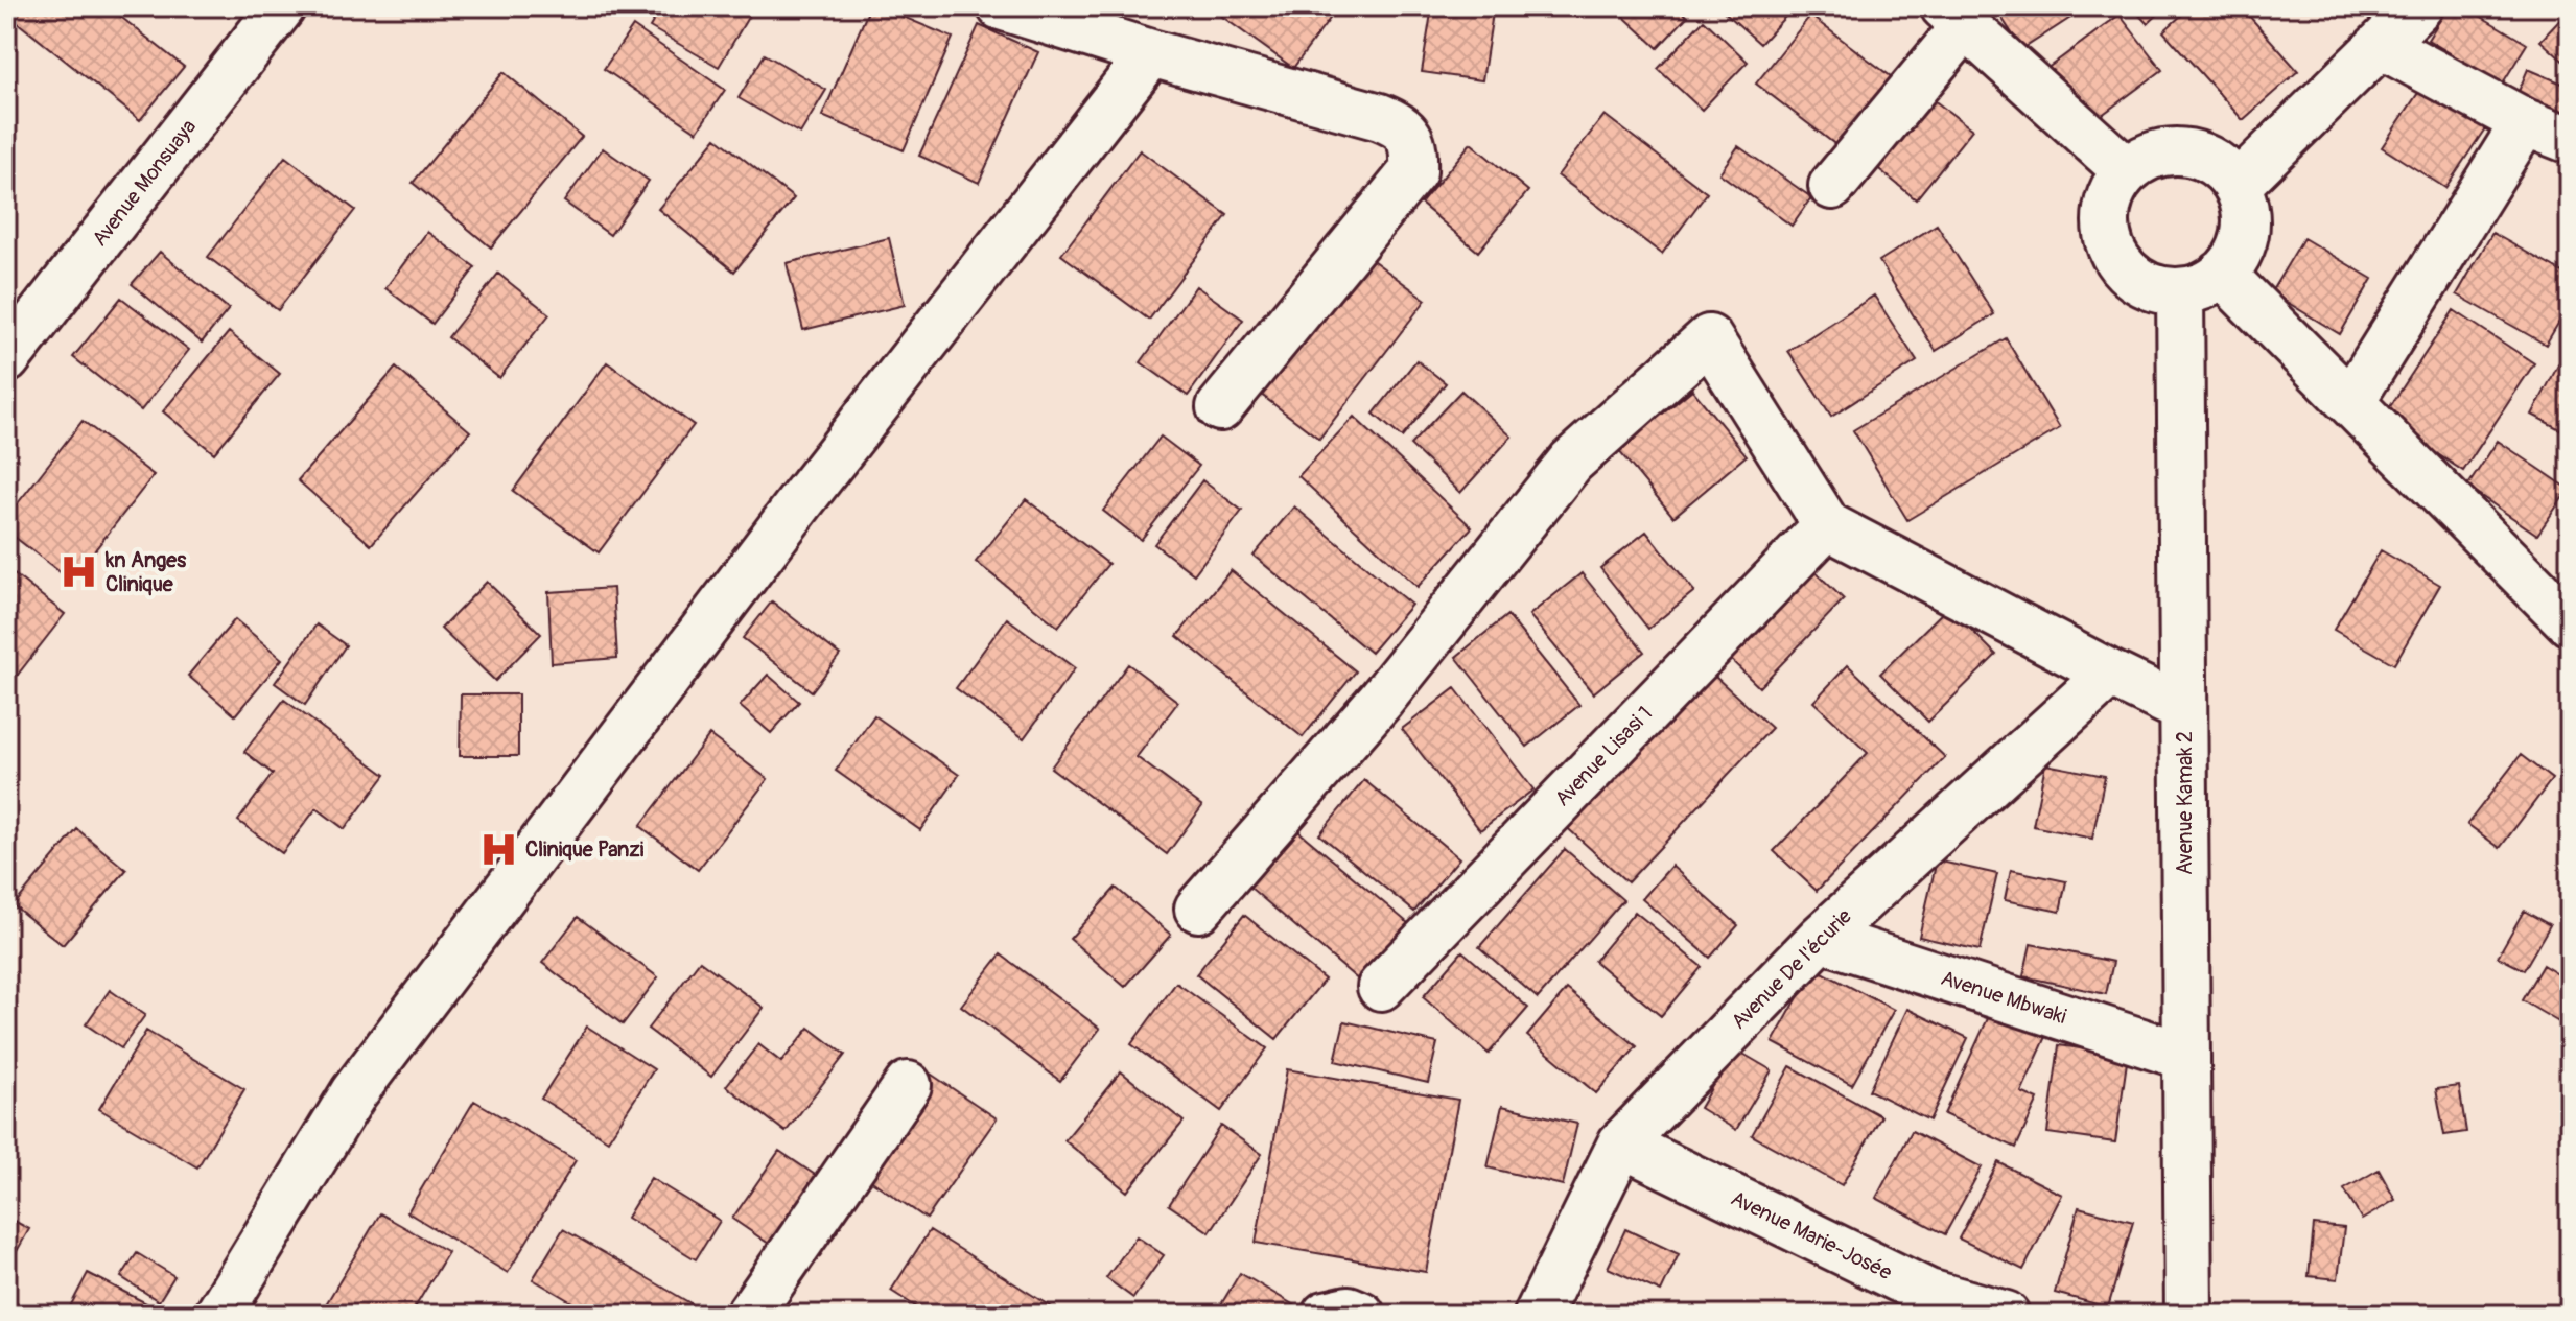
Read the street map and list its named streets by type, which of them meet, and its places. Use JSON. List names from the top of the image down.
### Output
{
  "streets": {
    "street": [
      "Avenue Monsuaya",
      "Avenue Lisasi 1",
      "Avenue Kamak 2",
      "Avenue De l'écurie",
      "Avenue Mbwaki",
      "Avenue Marie-Josée"
    ]
  },
  "crossings": [
    ["Avenue Kamak 2", "Avenue Mbwaki"],
    ["Avenue De l'écurie", "Avenue Mbwaki"],
    ["Avenue De l'écurie", "Avenue Marie-Josée"]
  ],
  "places": {
    "hospital": ["kn Anges Clinique", "Clinique Panzi"]
  }
}
